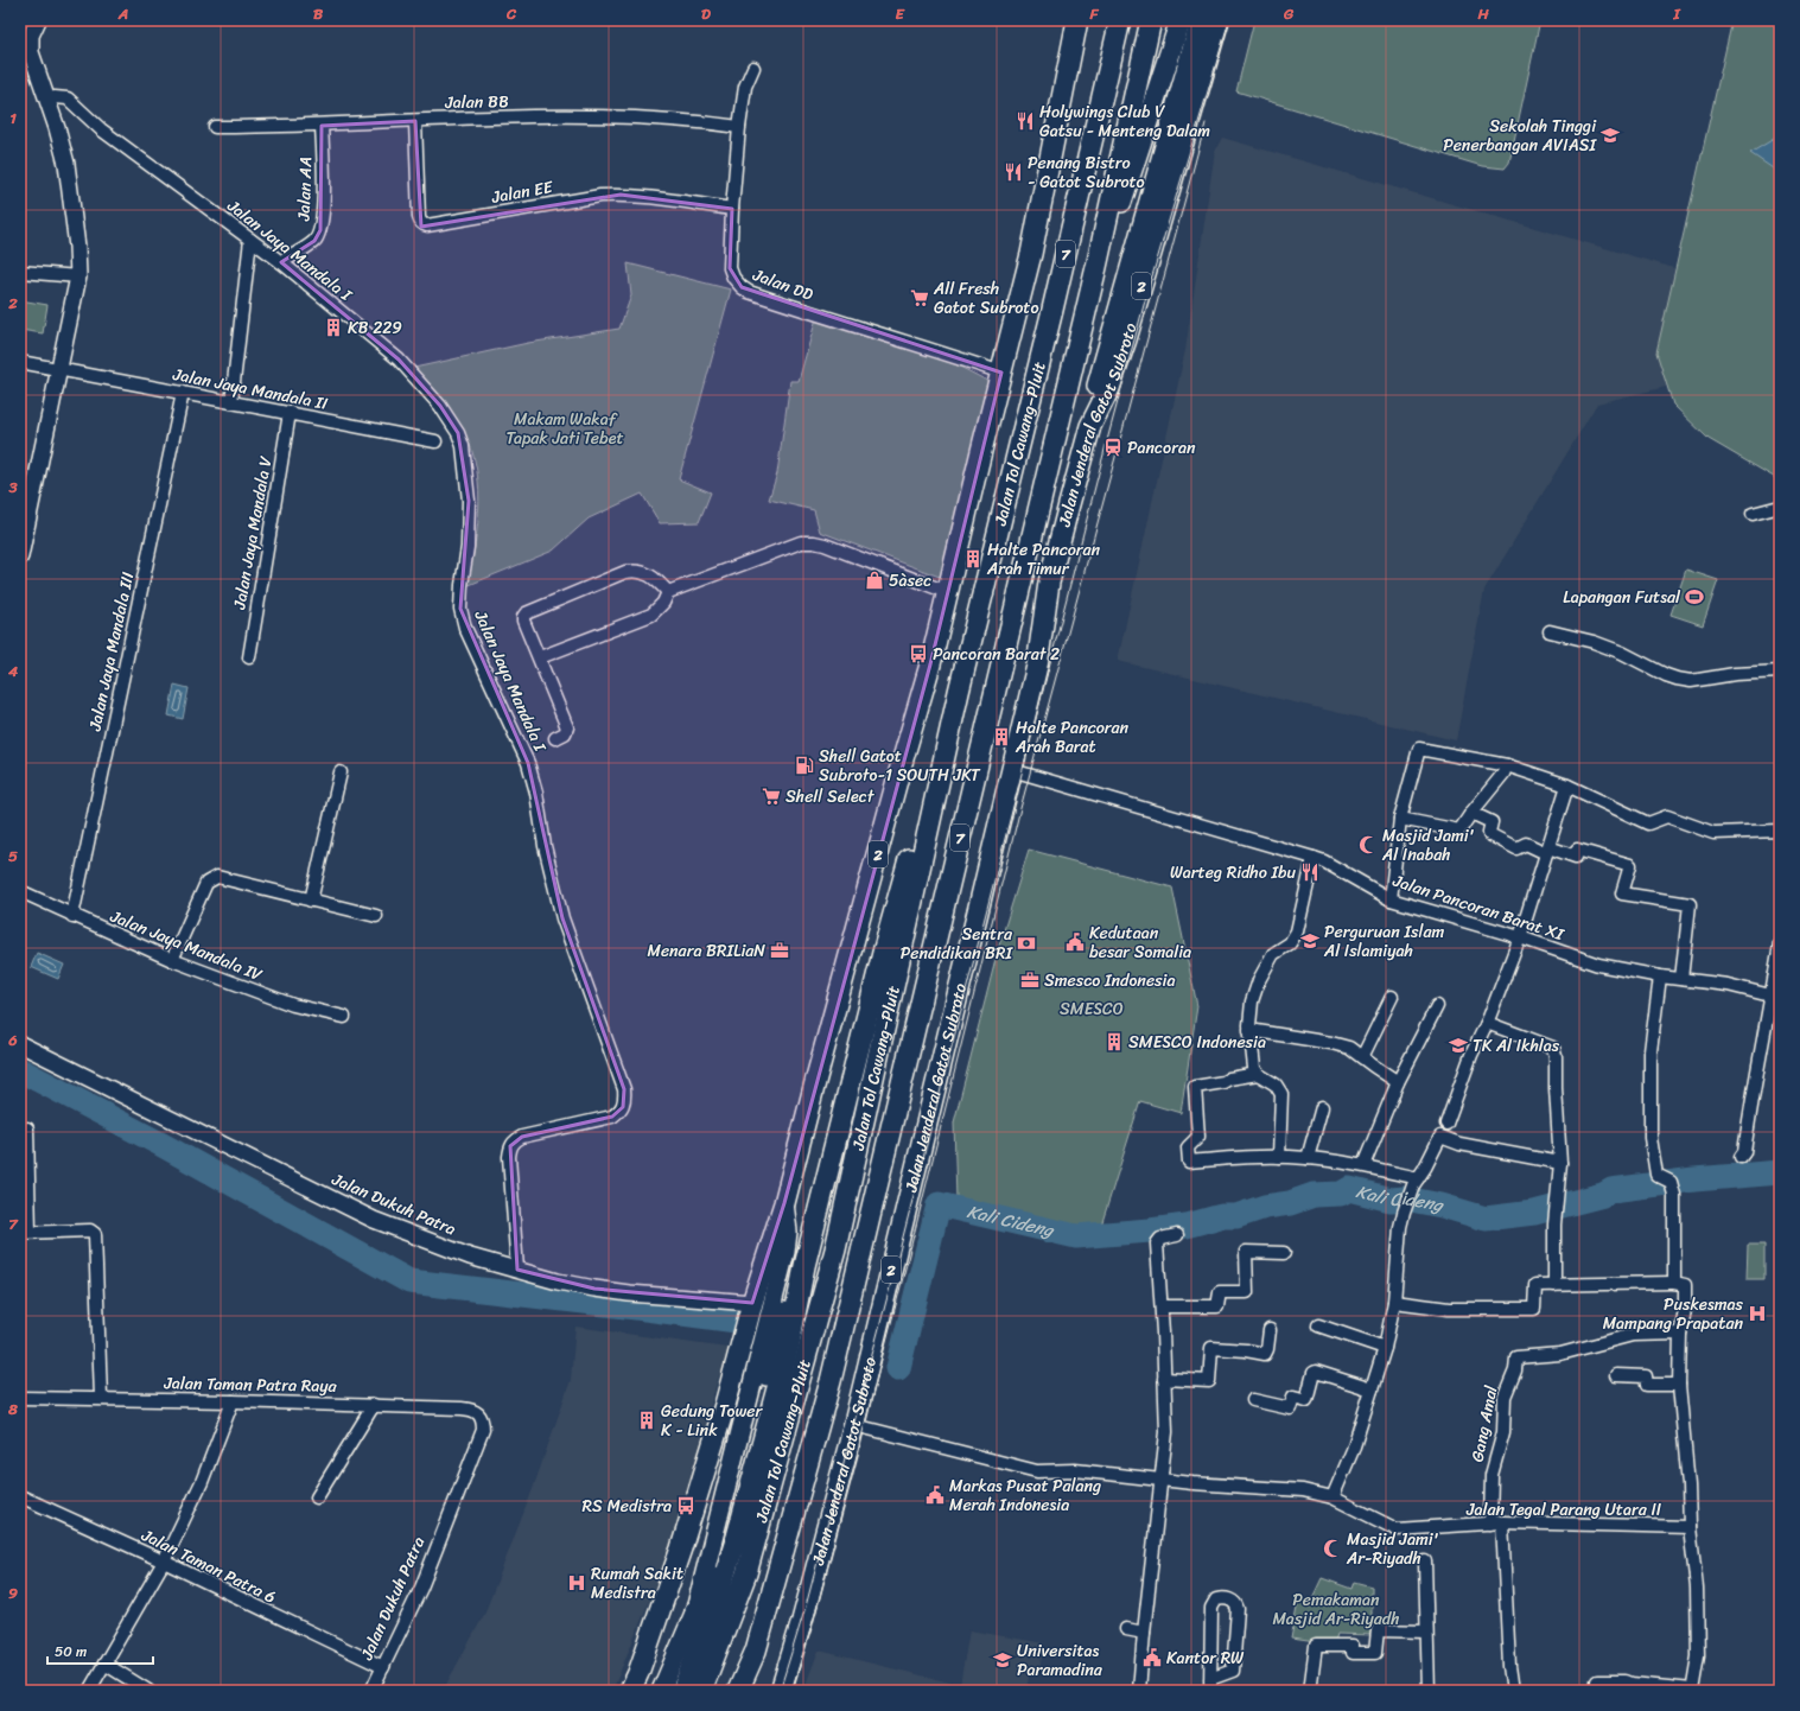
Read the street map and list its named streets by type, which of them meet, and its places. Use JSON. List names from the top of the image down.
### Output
{
  "streets": {
    "highway": [
      "7",
      "2",
      "Jalan Jenderal Gatot Subroto",
      "Jalan Tol Cawang–Pluit"
    ],
    "street": [
      "Jalan BB",
      "Jalan AA",
      "Jalan EE",
      "Jalan Jaya Mandala I",
      "Jalan DD",
      "Jalan Jaya Mandala II",
      "Jalan Jaya Mandala V",
      "Jalan Jaya Mandala III",
      "Jalan Pancoran Barat XI",
      "Jalan Jaya Mandala IV",
      "Jalan Dukuh Patra",
      "Jalan Taman Patra Raya",
      "Gang Amal",
      "Jalan Tegal Parang Utara II",
      "Jalan Taman Patra 6"
    ]
  },
  "crossings": [
    ["Jalan BB", "Jalan AA"],
    ["Jalan BB", "Jalan EE"],
    ["Jalan BB", "Jalan DD"],
    ["Jalan AA", "Jalan Jaya Mandala I"],
    ["Jalan EE", "Jalan DD"],
    ["Jalan Jaya Mandala I", "Jalan Dukuh Patra"],
    ["Jalan DD", "2"],
    ["2", "Jalan Jenderal Gatot Subroto"],
    ["2", "Jalan Dukuh Patra"],
    ["Jalan Jaya Mandala II", "Jalan Jaya Mandala V"],
    ["Jalan Jaya Mandala II", "Jalan Jaya Mandala III"],
    ["Jalan Jenderal Gatot Subroto", "Jalan Pancoran Barat XI"],
    ["Jalan Jenderal Gatot Subroto", "Jalan Tegal Parang Utara II"],
    ["Jalan Jaya Mandala III", "Jalan Jaya Mandala IV"],
    ["Jalan Dukuh Patra", "Jalan Taman Patra Raya"],
    ["Jalan Dukuh Patra", "Jalan Taman Patra 6"],
    ["Gang Amal", "Jalan Tegal Parang Utara II"]
  ],
  "water": ["Kali Cideng"],
  "parks": ["Makam Wakaf Tapak Jati Tebet", "SMESCO", "Pemakaman Masjid Ar-Riyadh"],
  "places": {
    "restaurant": ["Holywings Club V Gatsu - Menteng Dalam", "Penang Bistro - Gatot Subroto", "Warteg Ridho Ibu"],
    "school or university": [
      "Sekolah Tinggi Penerbangan AVIASI",
      "Perguruan Islam Al Islamiyah",
      "TK Al Ikhlas",
      "Universitas Paramadina"
    ],
    "supermarket": ["All Fresh Gatot Subroto", "Shell Select"],
    "building": [
      "KB 229",
      "Halte Pancoran Arah Timur",
      "Halte Pancoran Arah Barat",
      "SMESCO Indonesia",
      "Gedung Tower K - Link"
    ],
    "station": ["Pancoran"],
    "shop": ["5àsec"],
    "sports": ["Lapangan Futsal"],
    "bus stop": ["Pancoran Barat 2", "RS Medistra"],
    "fuel station": ["Shell Gatot Subroto-1 SOUTH JKT"],
    "mosque": ["Masjid Jami' Al Inabah", "Masjid Jami' Ar-Riyadh"],
    "public building": ["Kedutaan besar Somalia", "Markas Pusat Palang Merah Indonesia", "Kantor RW"],
    "bank": ["Sentra Pendidikan BRI"],
    "office": ["Menara BRILiaN", "Smesco Indonesia"],
    "hospital": ["Puskesmas Mampang Prapatan", "Rumah Sakit Medistra"]
  },
  "scale_bar": "50 m",
  "grid": {
    "columns": [
      "A",
      "B",
      "C",
      "D",
      "E",
      "F",
      "G",
      "H",
      "I"
    ],
    "rows": [
      "1",
      "2",
      "3",
      "4",
      "5",
      "6",
      "7",
      "8",
      "9"
    ]
  }
}
